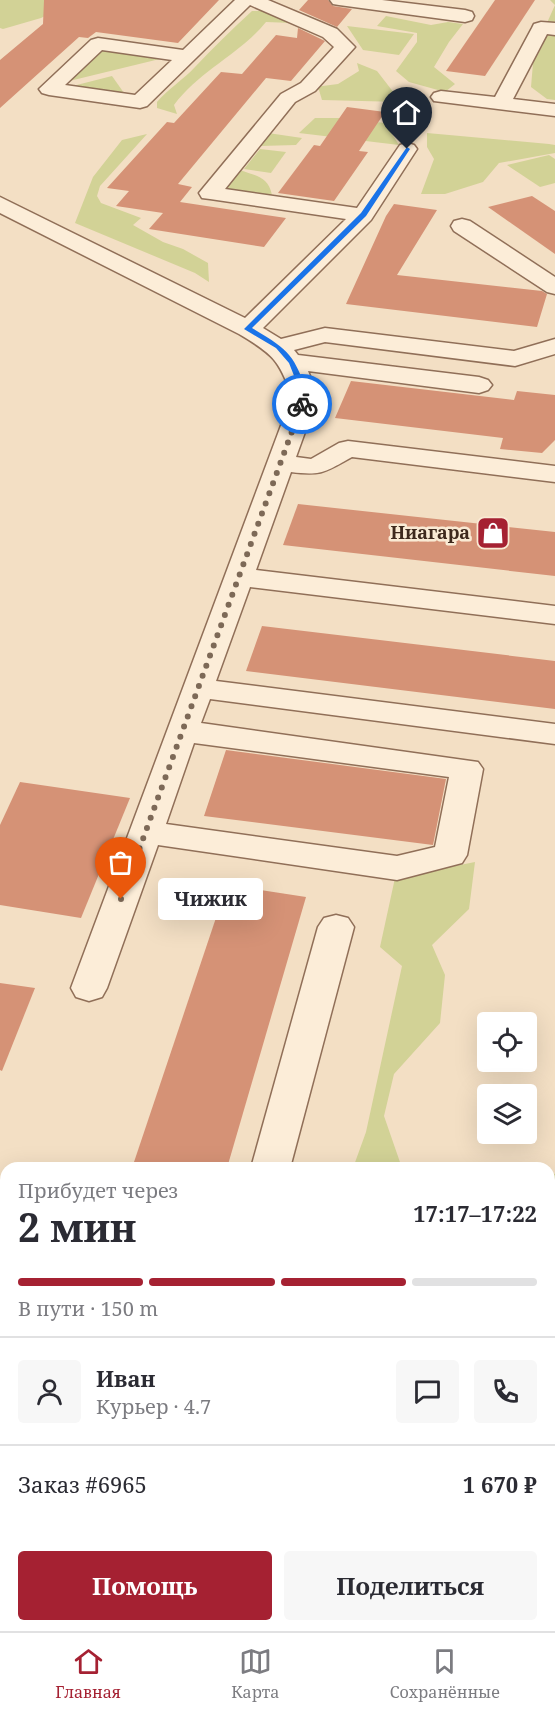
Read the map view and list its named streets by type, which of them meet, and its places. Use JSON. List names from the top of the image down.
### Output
{
  "places": {
    "shop": ["Ниагара"],
    "other": ["Чижик"]
  },
  "page": {
    "bubble": "Чижик",
    "heading": ["2 мин", "Прибудет через", "17:17–17:22"],
    "panel": [
      "Иван",
      "Курьер · 4.7",
      "Заказ #6965",
      "1 670 ₽"
    ],
    "bar": "В пути · 150 m",
    "buttons": ["Помощь", "Поделиться"],
    "tabs": ["Главная", "Карта", "Сохранённые"]
  }
}
